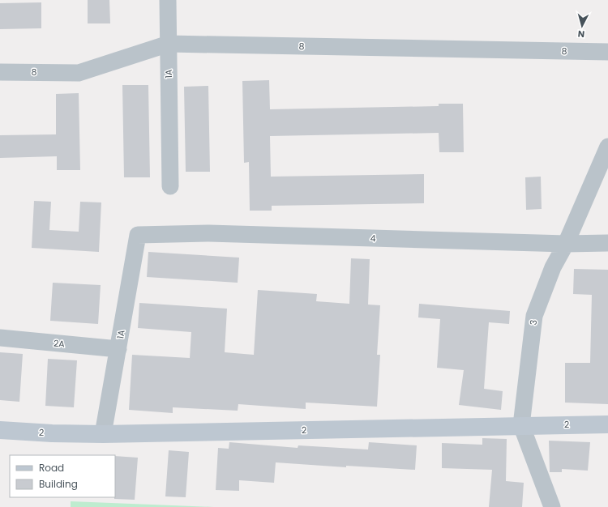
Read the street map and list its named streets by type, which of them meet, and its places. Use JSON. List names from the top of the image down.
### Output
{
  "streets": {
    "street": [
      "8",
      "1A",
      "4",
      "3",
      "2A",
      "2"
    ]
  },
  "crossings": [
    ["8", "1A"],
    ["1A", "4"],
    ["1A", "2A"],
    ["1A", "2"],
    ["4", "3"],
    ["3", "2"]
  ],
  "legend": ["Road", "Building"],
  "north": "bottom"
}
